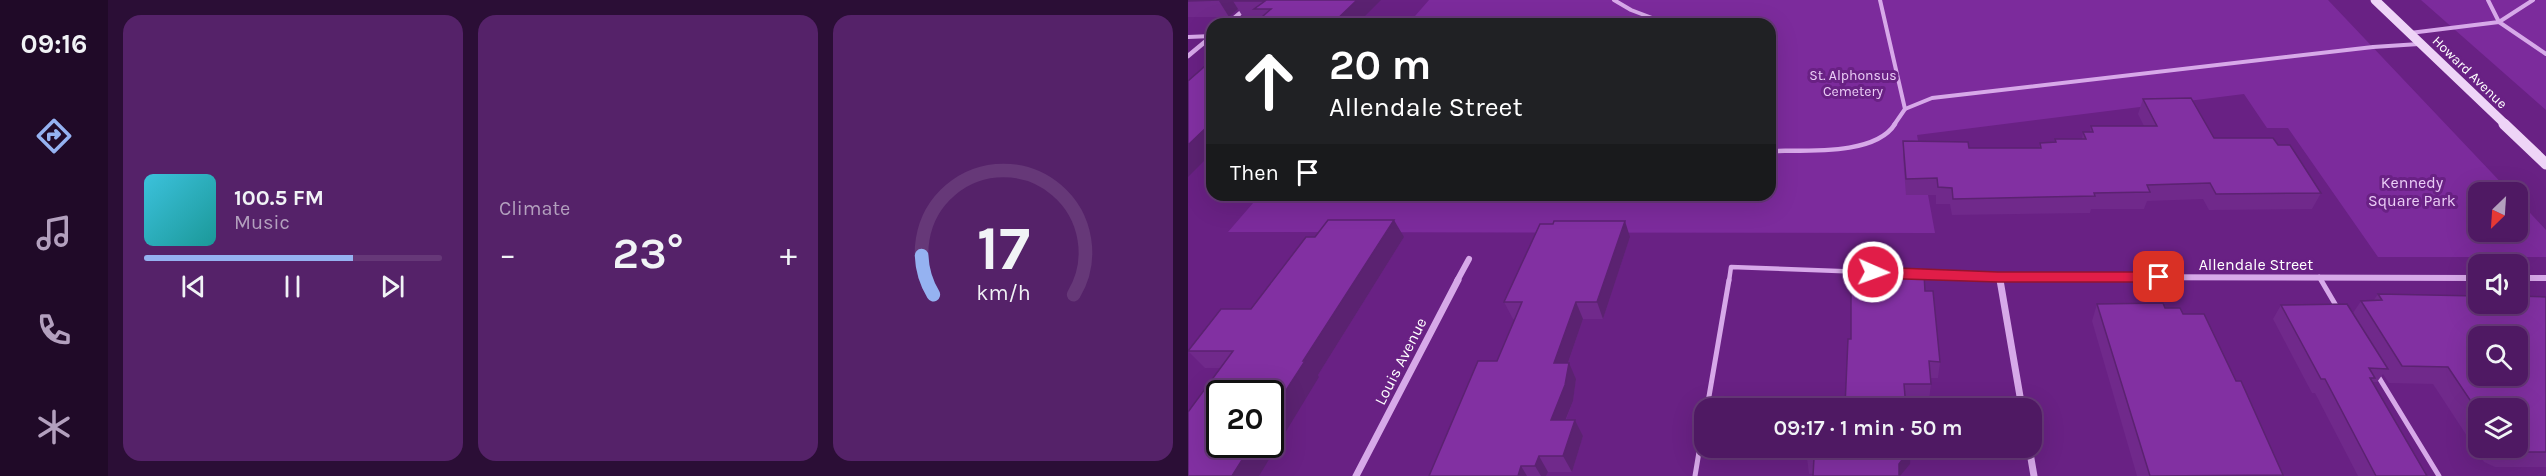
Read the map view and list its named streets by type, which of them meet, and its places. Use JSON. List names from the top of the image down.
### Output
{
  "streets": {
    "main road": ["Howard Avenue"],
    "street": ["Allendale Street", "Louis Avenue"]
  },
  "parks": ["St. Alphonsus Cemetery", "Kennedy Square Park"],
  "north": "bottom left",
  "page": {
    "tabs": "09:16",
    "tile": "Climate",
    "turn": ["20 m", "Allendale Street"],
    "then": "Then",
    "song": ["100.5 FM", "Music"],
    "heat": ["−", "23°", "+"],
    "limit": "20",
    "trip": "09:17 · 1 min · 50 m",
    "gauge": ["17", "km/h"]
  }
}
